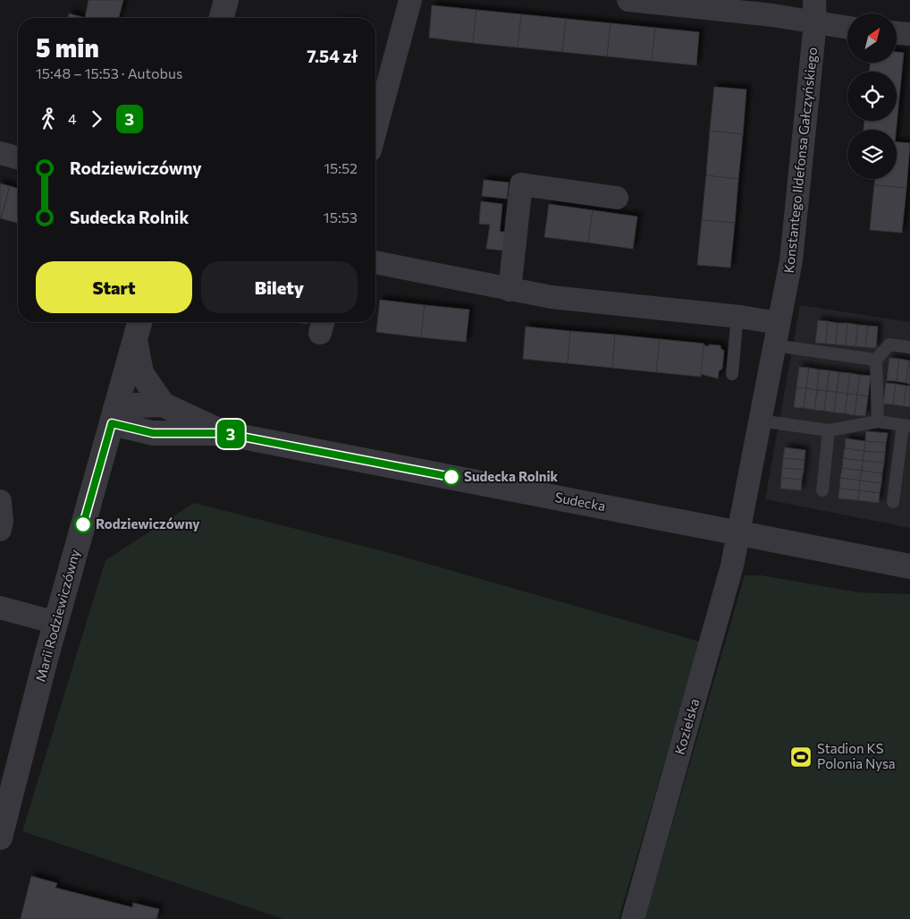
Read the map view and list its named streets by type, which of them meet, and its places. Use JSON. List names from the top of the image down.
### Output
{
  "streets": {
    "street": [
      "Konstantego Ildefonsa Gałczyńskiego",
      "Sudecka",
      "Marii Rodziewiczówny",
      "Kozielska"
    ]
  },
  "crossings": [
    ["Konstantego Ildefonsa Gałczyńskiego", "Sudecka"],
    ["Konstantego Ildefonsa Gałczyńskiego", "Kozielska"],
    ["Sudecka", "Marii Rodziewiczówny"],
    ["Sudecka", "Kozielska"]
  ],
  "places": {
    "other": ["Sudecka Rolnik", "Rodziewiczówny"],
    "sports": ["Stadion KS Polonia Nysa"]
  },
  "lines": ["bus line 3"],
  "north": "top right",
  "page": {
    "on_map": "3",
    "heading": ["5 min", "15:48 – 15:53 · Autobus", "7.54 zł"],
    "legs": ["4", "3"],
    "list": [
      {
        "name": "Rodziewiczówny",
        "value": "15:52"
      },
      {
        "name": "Sudecka Rolnik",
        "value": "15:53"
      }
    ],
    "buttons": ["Start", "Bilety"]
  }
}
